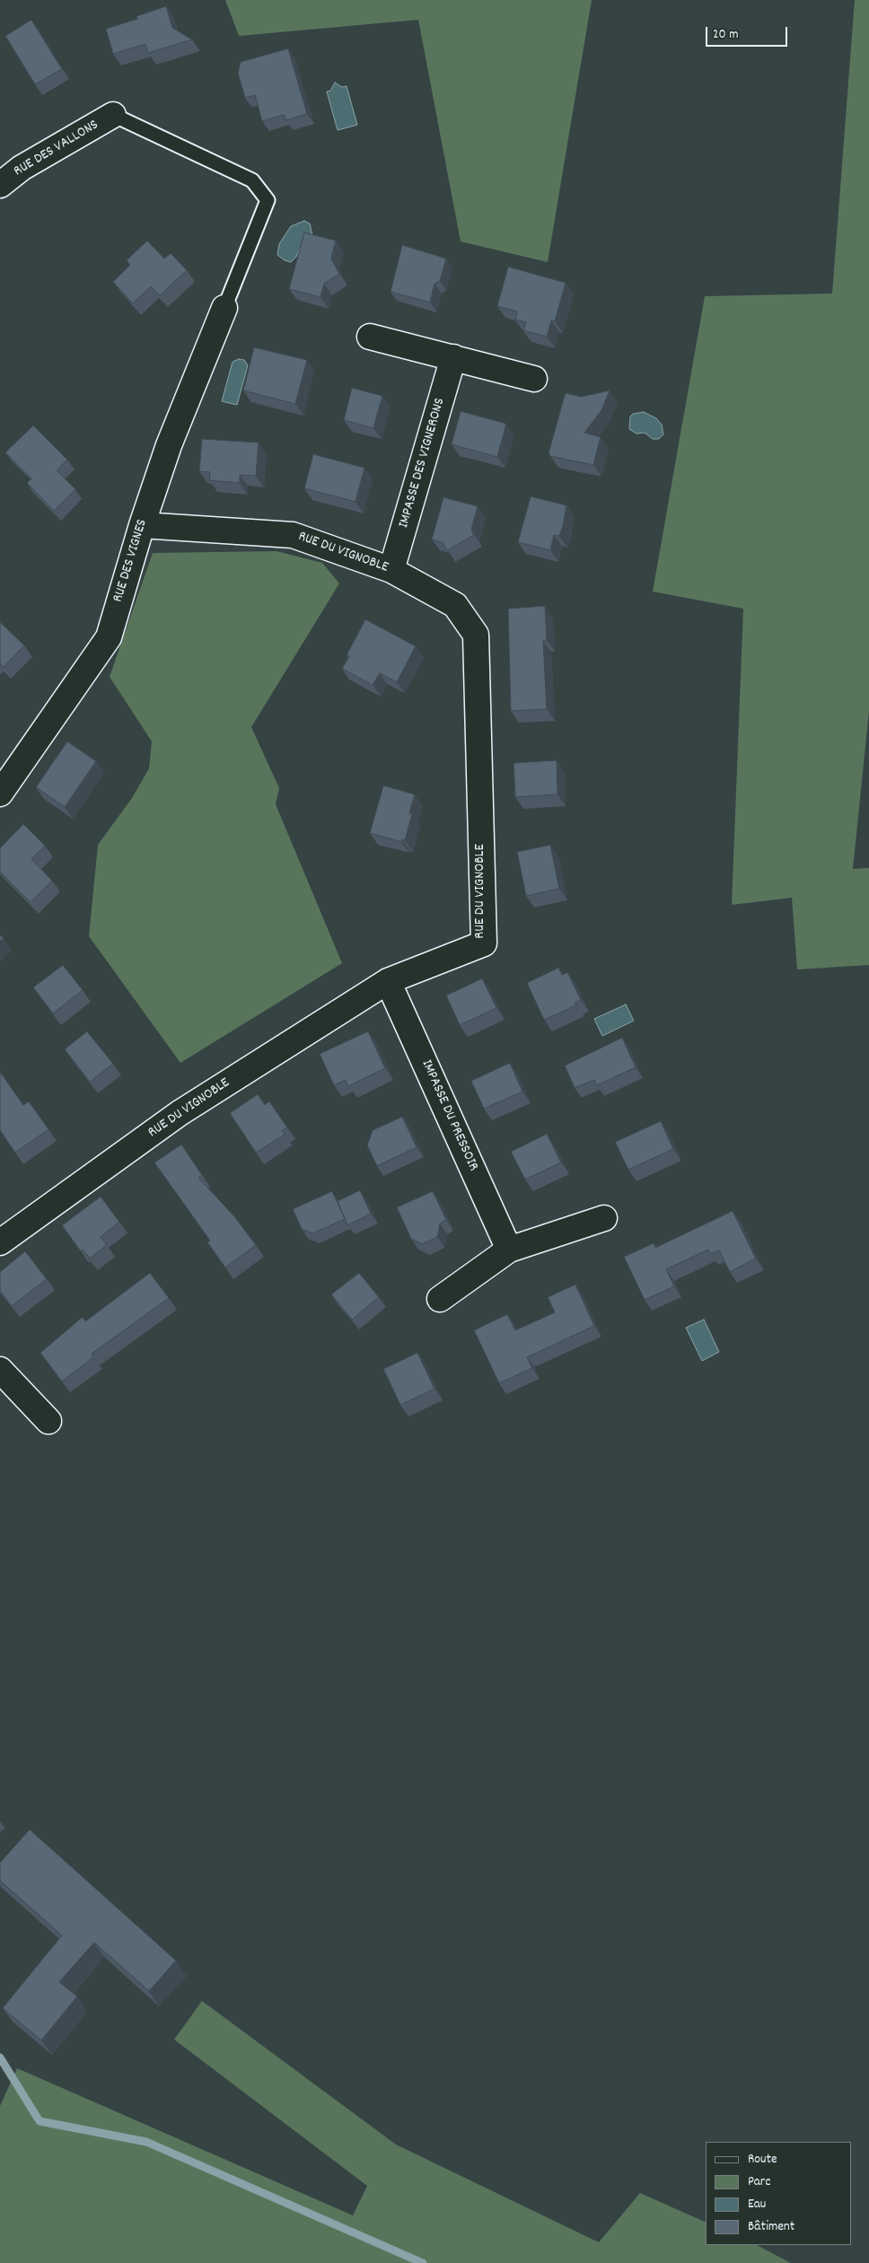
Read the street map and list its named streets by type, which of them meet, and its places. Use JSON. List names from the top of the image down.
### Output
{
  "streets": {
    "street": [
      "RUE DES VALLONS",
      "IMPASSE DES VIGNERONS",
      "RUE DU VIGNOBLE",
      "RUE DES VIGNES",
      "IMPASSE DU PRESSOIR"
    ]
  },
  "crossings": [
    ["IMPASSE DES VIGNERONS", "RUE DU VIGNOBLE"],
    ["RUE DU VIGNOBLE", "RUE DES VIGNES"],
    ["RUE DU VIGNOBLE", "IMPASSE DU PRESSOIR"]
  ],
  "legend": [
    "Route",
    "Parc",
    "Eau",
    "Bâtiment"
  ],
  "scale_bar": "20 m"
}
